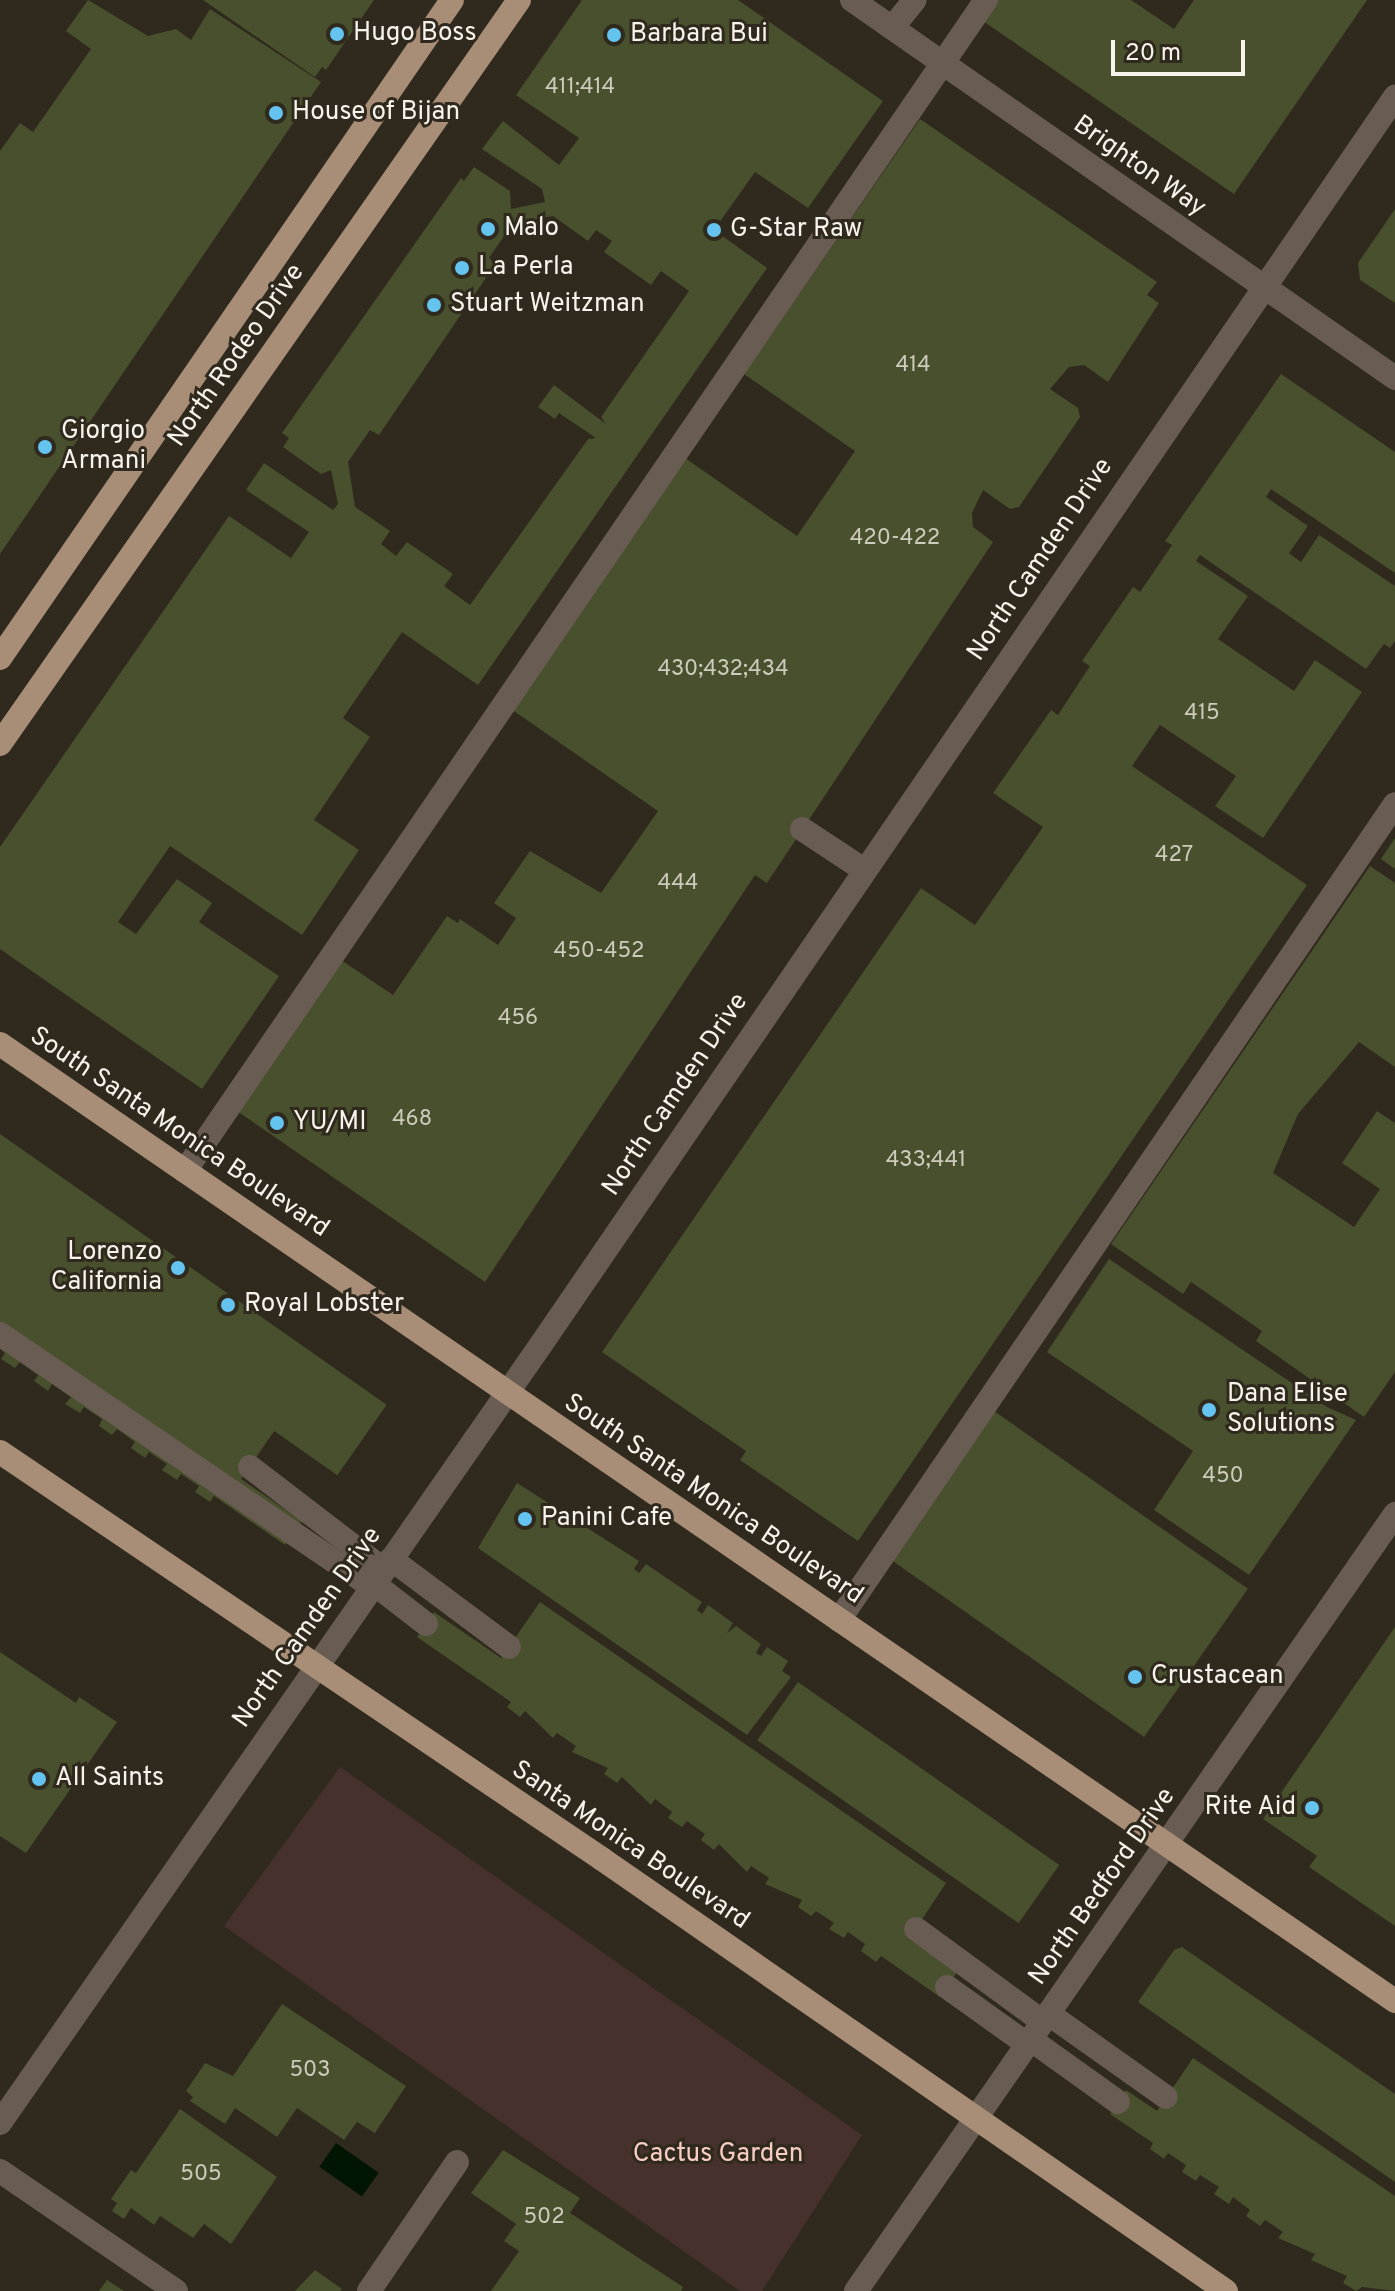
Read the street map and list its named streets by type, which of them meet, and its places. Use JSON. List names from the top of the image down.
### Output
{
  "streets": {
    "main road": ["North Rodeo Drive", "South Santa Monica Boulevard", "Santa Monica Boulevard"],
    "street": ["Brighton Way", "North Camden Drive", "North Bedford Drive"]
  },
  "crossings": [
    ["Brighton Way", "North Camden Drive"],
    ["North Camden Drive", "South Santa Monica Boulevard"],
    ["North Camden Drive", "Santa Monica Boulevard"],
    ["South Santa Monica Boulevard", "North Bedford Drive"],
    ["Santa Monica Boulevard", "North Bedford Drive"]
  ],
  "parks": ["Cactus Garden"],
  "places": [
    "Hugo Boss",
    "Barbara Bui",
    "House of Bijan",
    "Malo",
    "G-Star Raw",
    "La Perla",
    "Stuart Weitzman",
    "Giorgio Armani",
    "YU/MI",
    "Lorenzo California",
    "Royal Lobster",
    "Dana Elise Solutions",
    "Panini Cafe",
    "Crustacean",
    "All Saints",
    "Rite Aid"
  ],
  "house_numbers": [
    "411;414",
    "414",
    "420-422",
    "430;432;434",
    "415",
    "427",
    "444",
    "450-452",
    "456",
    "468",
    "433;441",
    "450",
    "503",
    "505",
    "502"
  ],
  "scale_bar": "20 m"
}
